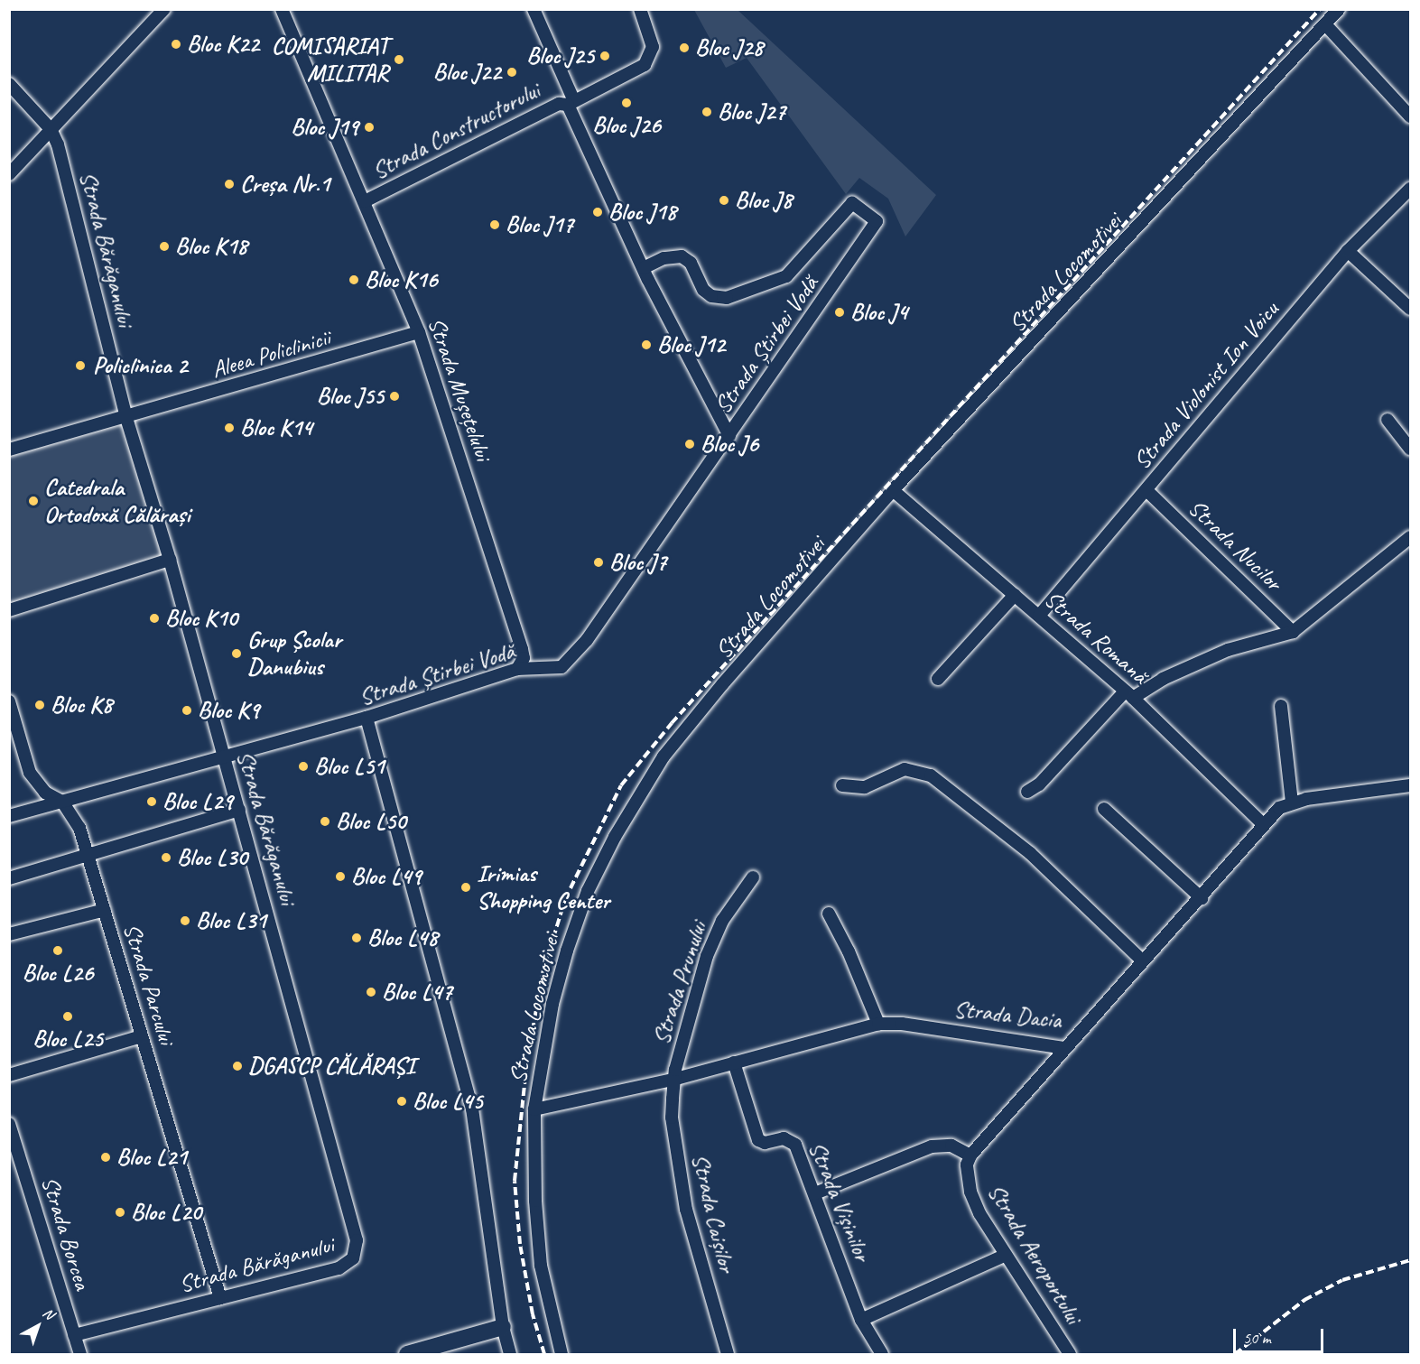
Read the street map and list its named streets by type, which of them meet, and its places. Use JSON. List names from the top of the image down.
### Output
{
  "streets": {
    "street": [
      "Strada Constructorului",
      "Strada Bărăganului",
      "Strada Locomotivei",
      "Strada Știrbei Vodă",
      "Aleea Policlinicii",
      "Strada Violonist Ion Voicu",
      "Strada Mușețelului",
      "Strada Nucilor",
      "Strada Romană",
      "Strada Prunului",
      "Strada Parcului",
      "Strada Dacia",
      "Strada Vișinilor",
      "Strada Caișilor",
      "Strada Borcea",
      "Strada Aeroportului"
    ]
  },
  "crossings": [
    ["Strada Constructorului", "Strada Mușețelului"],
    ["Strada Bărăganului", "Strada Știrbei Vodă"],
    ["Strada Bărăganului", "Aleea Policlinicii"],
    ["Strada Bărăganului", "Strada Parcului"],
    ["Strada Bărăganului", "Strada Borcea"],
    ["Strada Locomotivei", "Strada Romană"],
    ["Strada Locomotivei", "Strada Dacia"],
    ["Strada Știrbei Vodă", "Strada Mușețelului"],
    ["Strada Știrbei Vodă", "Strada Parcului"],
    ["Aleea Policlinicii", "Strada Mușețelului"],
    ["Strada Violonist Ion Voicu", "Strada Nucilor"],
    ["Strada Violonist Ion Voicu", "Strada Romană"],
    ["Strada Romană", "Strada Dacia"],
    ["Strada Prunului", "Strada Dacia"],
    ["Strada Prunului", "Strada Caișilor"],
    ["Strada Dacia", "Strada Vișinilor"],
    ["Strada Dacia", "Strada Caișilor"]
  ],
  "places": [
    "Bloc K22",
    "Bloc J28",
    "Bloc J25",
    "COMISARIAT MILITAR",
    "Bloc J22",
    "Bloc J26",
    "Bloc J27",
    "Bloc J19",
    "Creșa Nr.1",
    "Bloc J8",
    "Bloc J18",
    "Bloc J17",
    "Bloc K18",
    "Bloc K16",
    "Bloc J4",
    "Bloc J12",
    "Policlinica 2",
    "Bloc J55",
    "Bloc K14",
    "Bloc J6",
    "Catedrala Ortodoxă Călărași",
    "Bloc J7",
    "Bloc K10",
    "Grup Școlar Danubius",
    "Bloc K8",
    "Bloc K9",
    "Bloc L51",
    "Bloc L29",
    "Bloc L50",
    "Bloc L30",
    "Bloc L49",
    "Irimias Shopping Center",
    "Bloc L31",
    "Bloc L48",
    "Bloc L26",
    "Bloc L47",
    "Bloc L25",
    "DGASCP CĂLĂRAȘI",
    "Bloc L45",
    "Bloc L21",
    "Bloc L20"
  ],
  "scale_bar": "50 m",
  "north": "top right"
}
